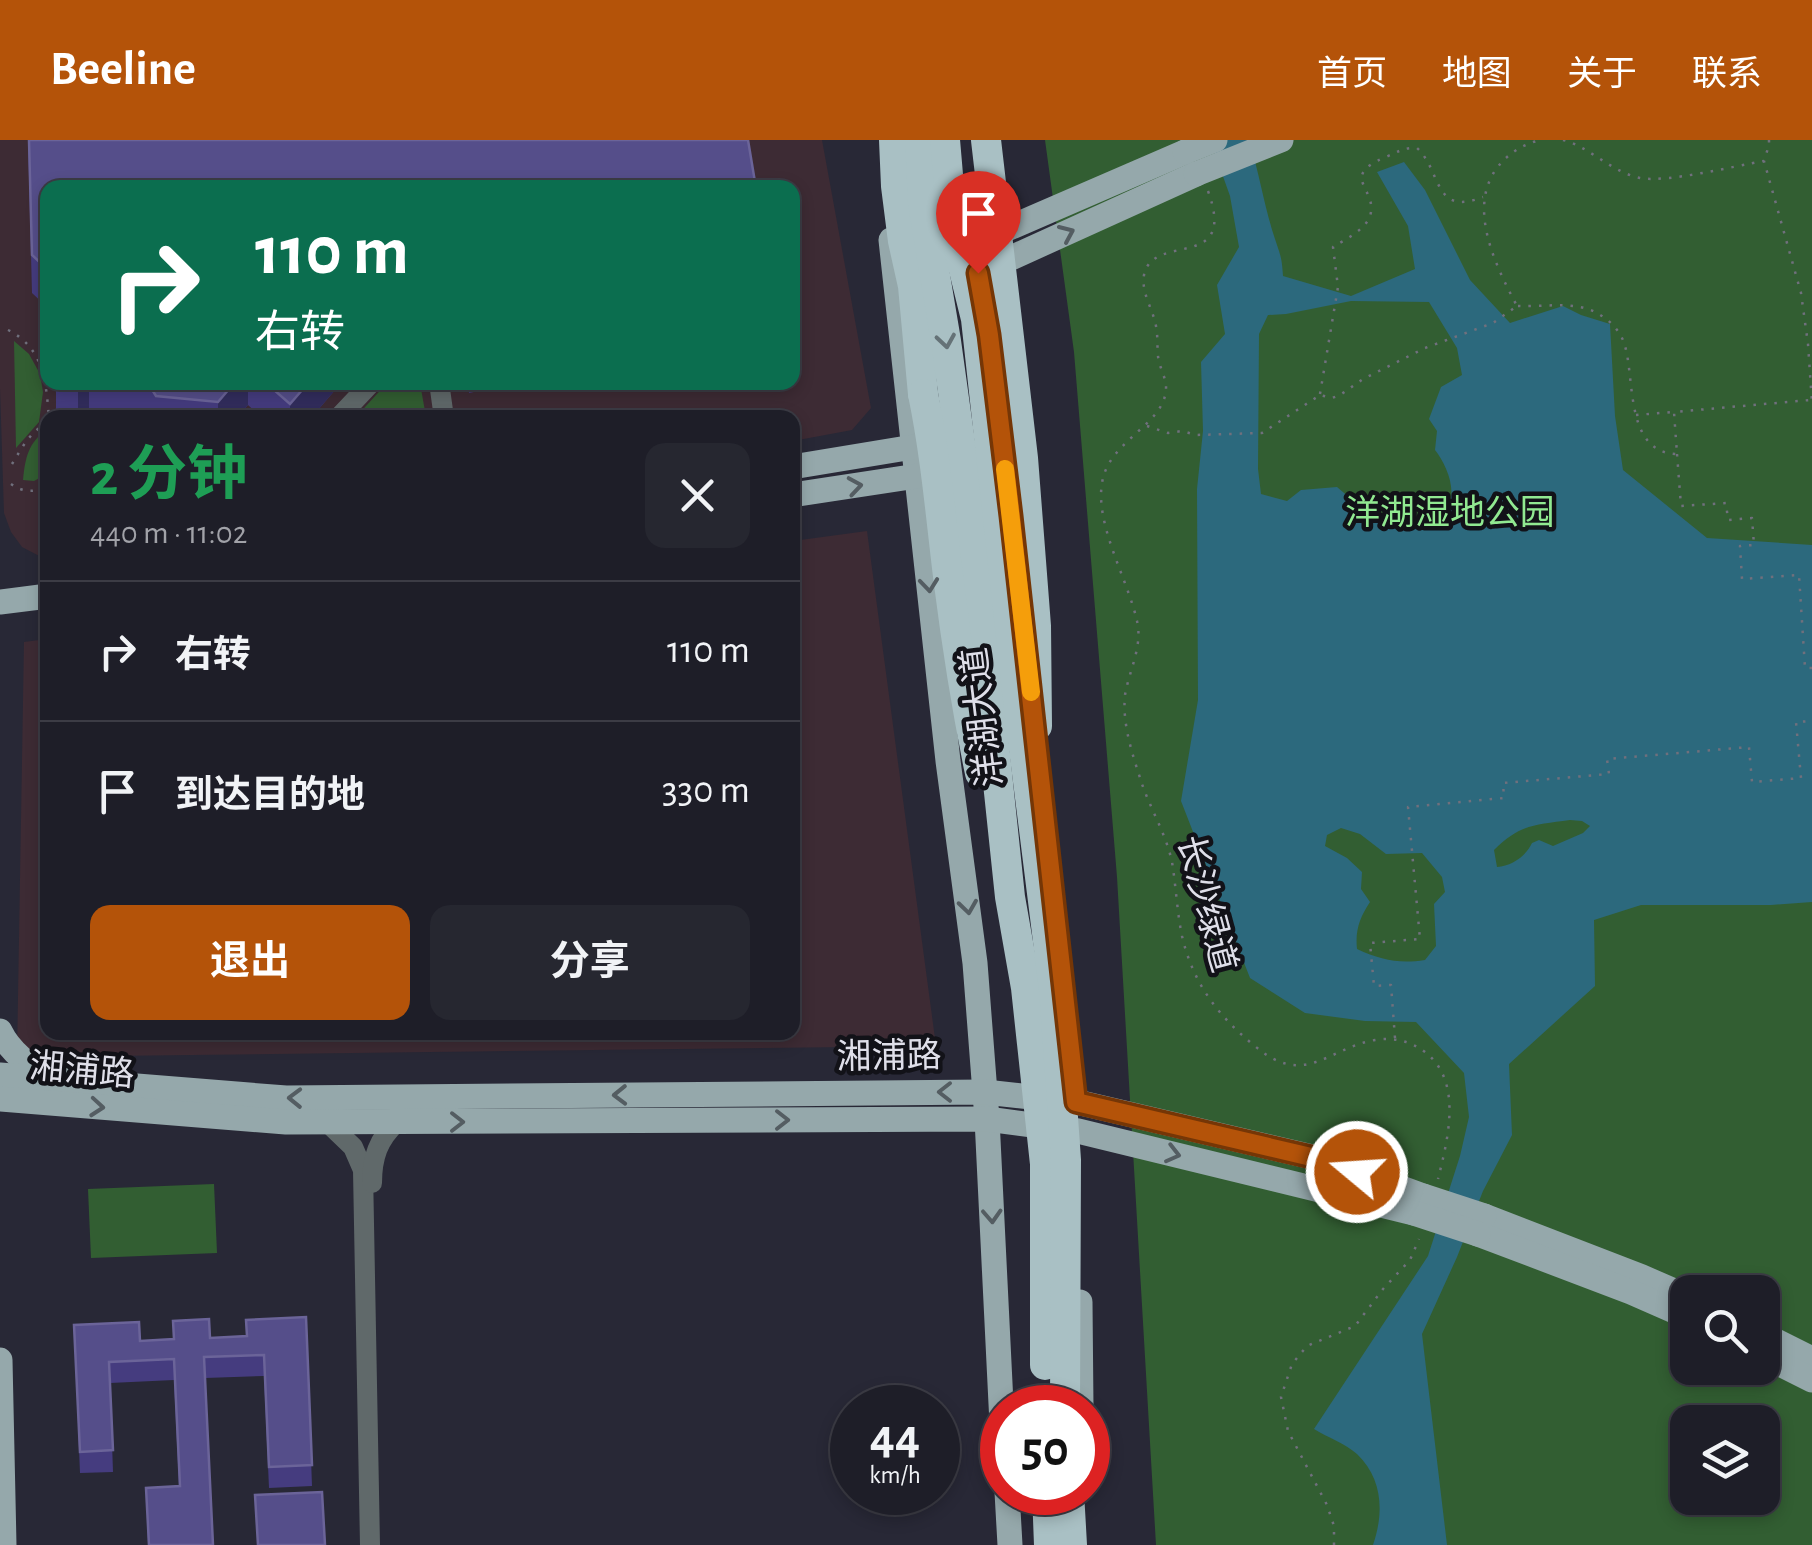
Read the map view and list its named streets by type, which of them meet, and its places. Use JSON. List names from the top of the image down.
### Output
{
  "streets": {
    "highway": ["洋湖大道"],
    "main road": ["湘浦路"],
    "path": ["长沙绿道"]
  },
  "crossings": [
    ["洋湖大道", "湘浦路"]
  ],
  "parks": ["洋湖湿地公园"],
  "page": {
    "header": "Beeline",
    "nav": [
      "首页",
      "地图",
      "关于",
      "联系"
    ],
    "turn": ["110 m", "右转"],
    "heading": ["2 分钟", "440 m · 11:02"],
    "list": [
      {
        "name": "右转",
        "value": "110 m"
      },
      {
        "name": "到达目的地",
        "value": "330 m"
      }
    ],
    "buttons": ["退出", "分享"],
    "speed": "44 km/h",
    "limit": "50"
  }
}
